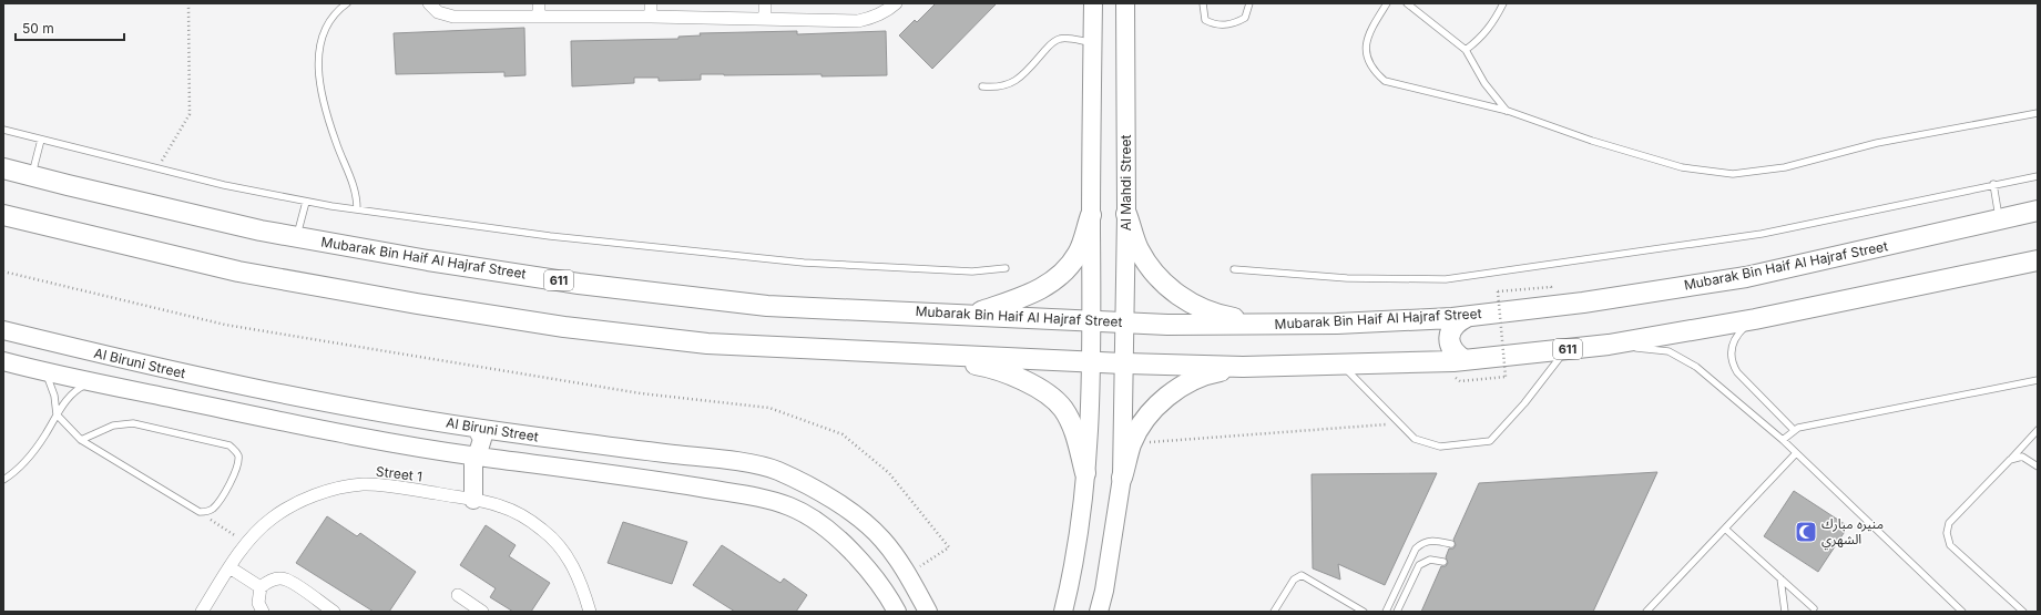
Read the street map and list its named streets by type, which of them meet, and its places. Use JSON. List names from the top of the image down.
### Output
{
  "streets": {
    "main road": ["Mubarak Bin Haif Al Hajraf Street", "611"],
    "street": ["Al Mahdi Street", "Al Biruni Street", "Street 1"]
  },
  "crossings": [
    ["Al Mahdi Street", "Mubarak Bin Haif Al Hajraf Street"],
    ["Al Mahdi Street", "611"]
  ],
  "places": {
    "mosque": ["منيره مبارك الشهري"]
  },
  "scale_bar": "50 m"
}
